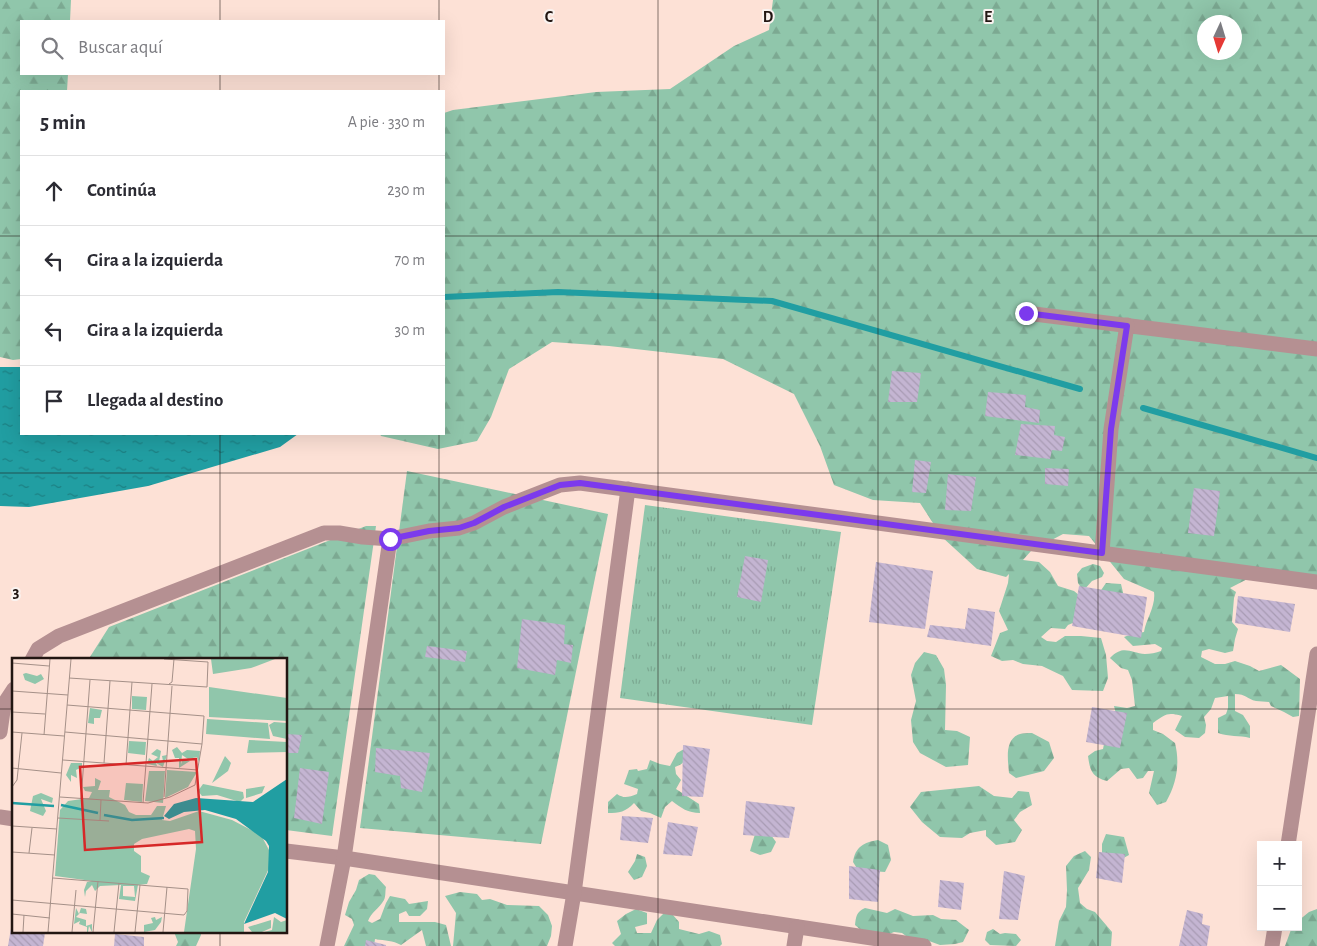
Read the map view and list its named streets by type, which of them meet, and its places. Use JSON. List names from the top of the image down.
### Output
{
  "north": "bottom",
  "page": {
    "search": "Buscar aquí",
    "heading": ["5 min", "A pie · 330 m"],
    "list": [
      ["Continúa", "230 m"],
      ["Gira a la izquierda", "70 m"],
      ["Gira a la izquierda", "30 m"],
      "Llegada al destino"
    ],
    "map_buttons": ["+", "−"]
  },
  "grid": {
    "columns": ["C", "D", "E"],
    "rows": ["3"]
  }
}
